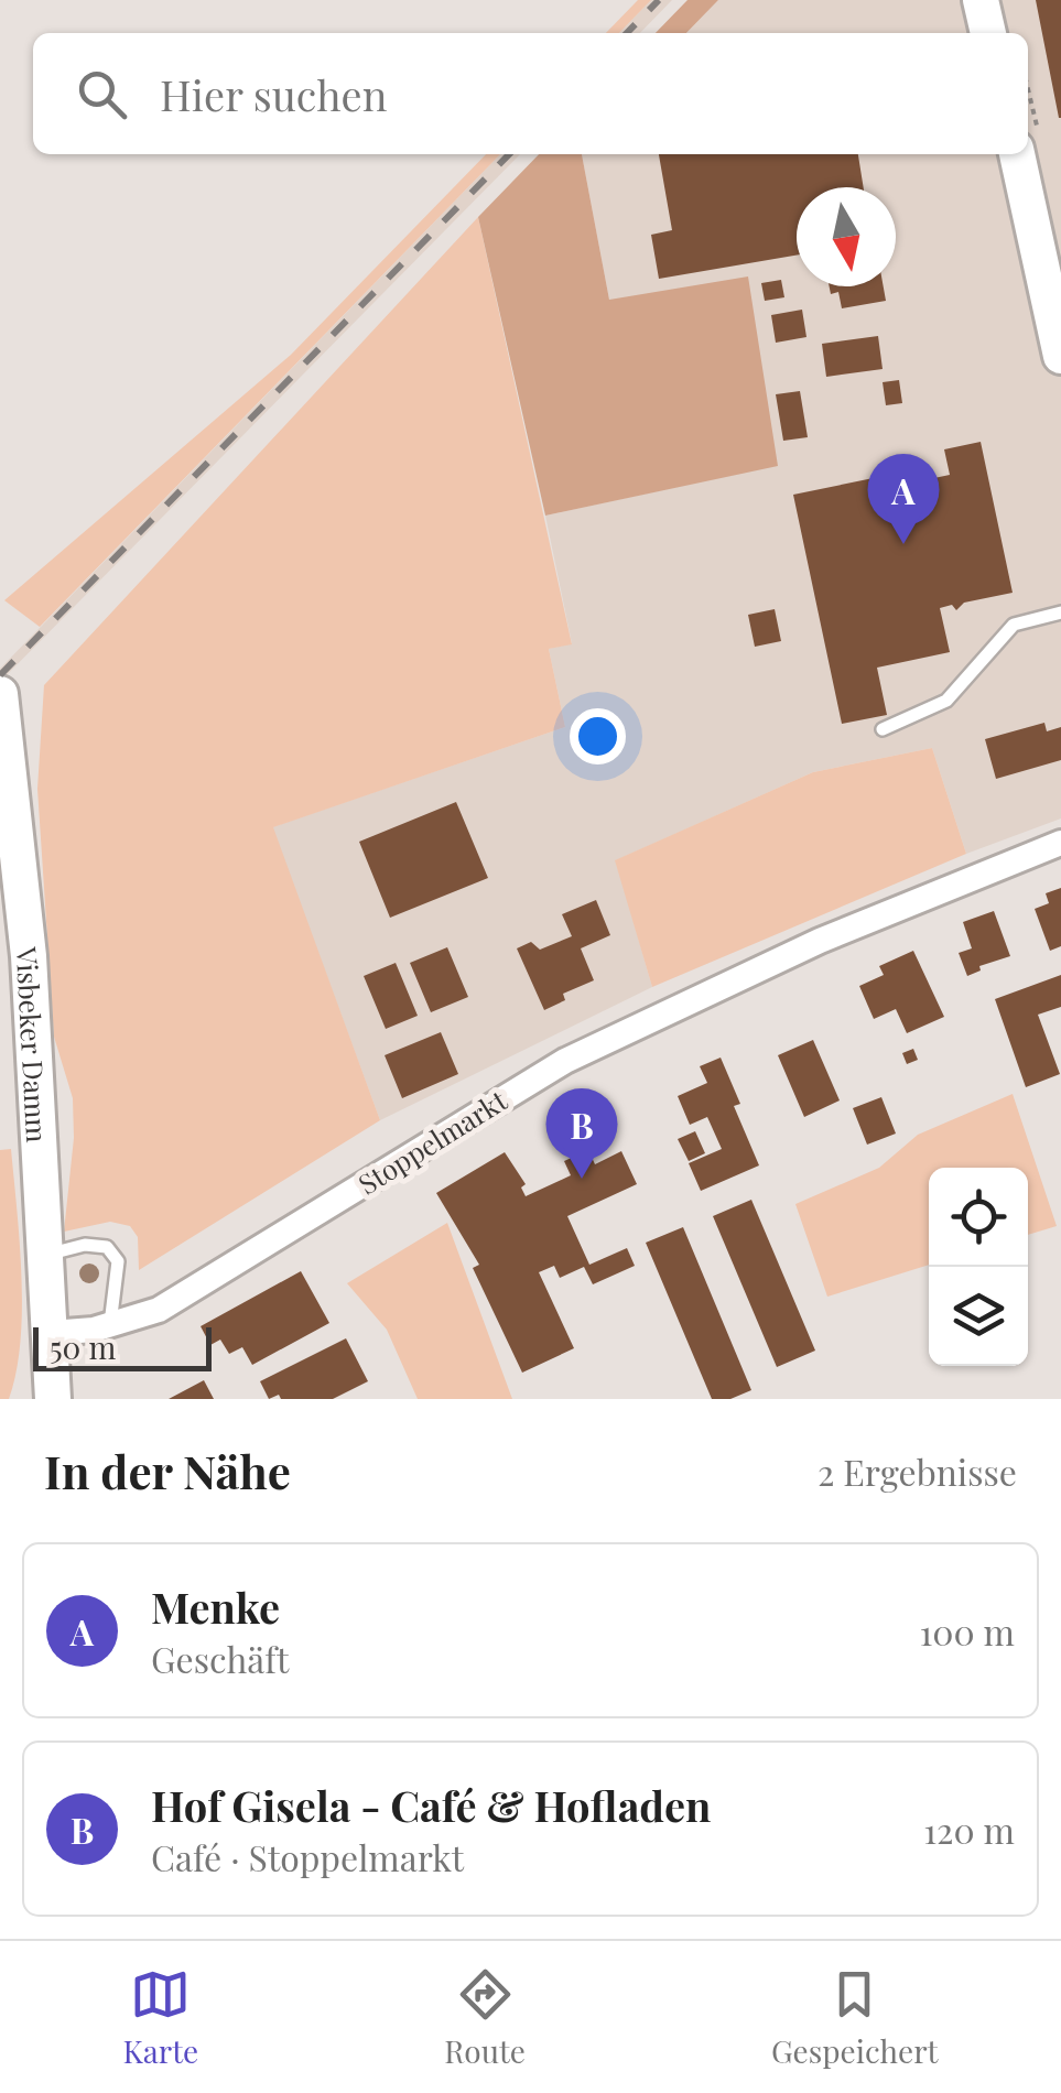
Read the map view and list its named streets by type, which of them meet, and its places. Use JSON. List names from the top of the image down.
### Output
{
  "streets": {
    "street": ["Visbeker Damm", "Stoppelmarkt"]
  },
  "crossings": [
    ["Visbeker Damm", "Stoppelmarkt"]
  ],
  "scale_bar": "50 m",
  "north": "bottom",
  "page": {
    "search": "Hier suchen",
    "pins": ["A", "B"],
    "scale": "50 m",
    "heading": ["In der Nähe", "2 Ergebnisse"],
    "list": [
      {
        "mark": "A",
        "name": "Menke",
        "note": "Geschäft",
        "value": "100 m"
      },
      {
        "mark": "B",
        "name": "Hof Gisela - Café & Hofladen",
        "note": "Café · Stoppelmarkt",
        "value": "120 m"
      }
    ],
    "nav": ["Karte", "Route", "Gespeichert"]
  }
}
